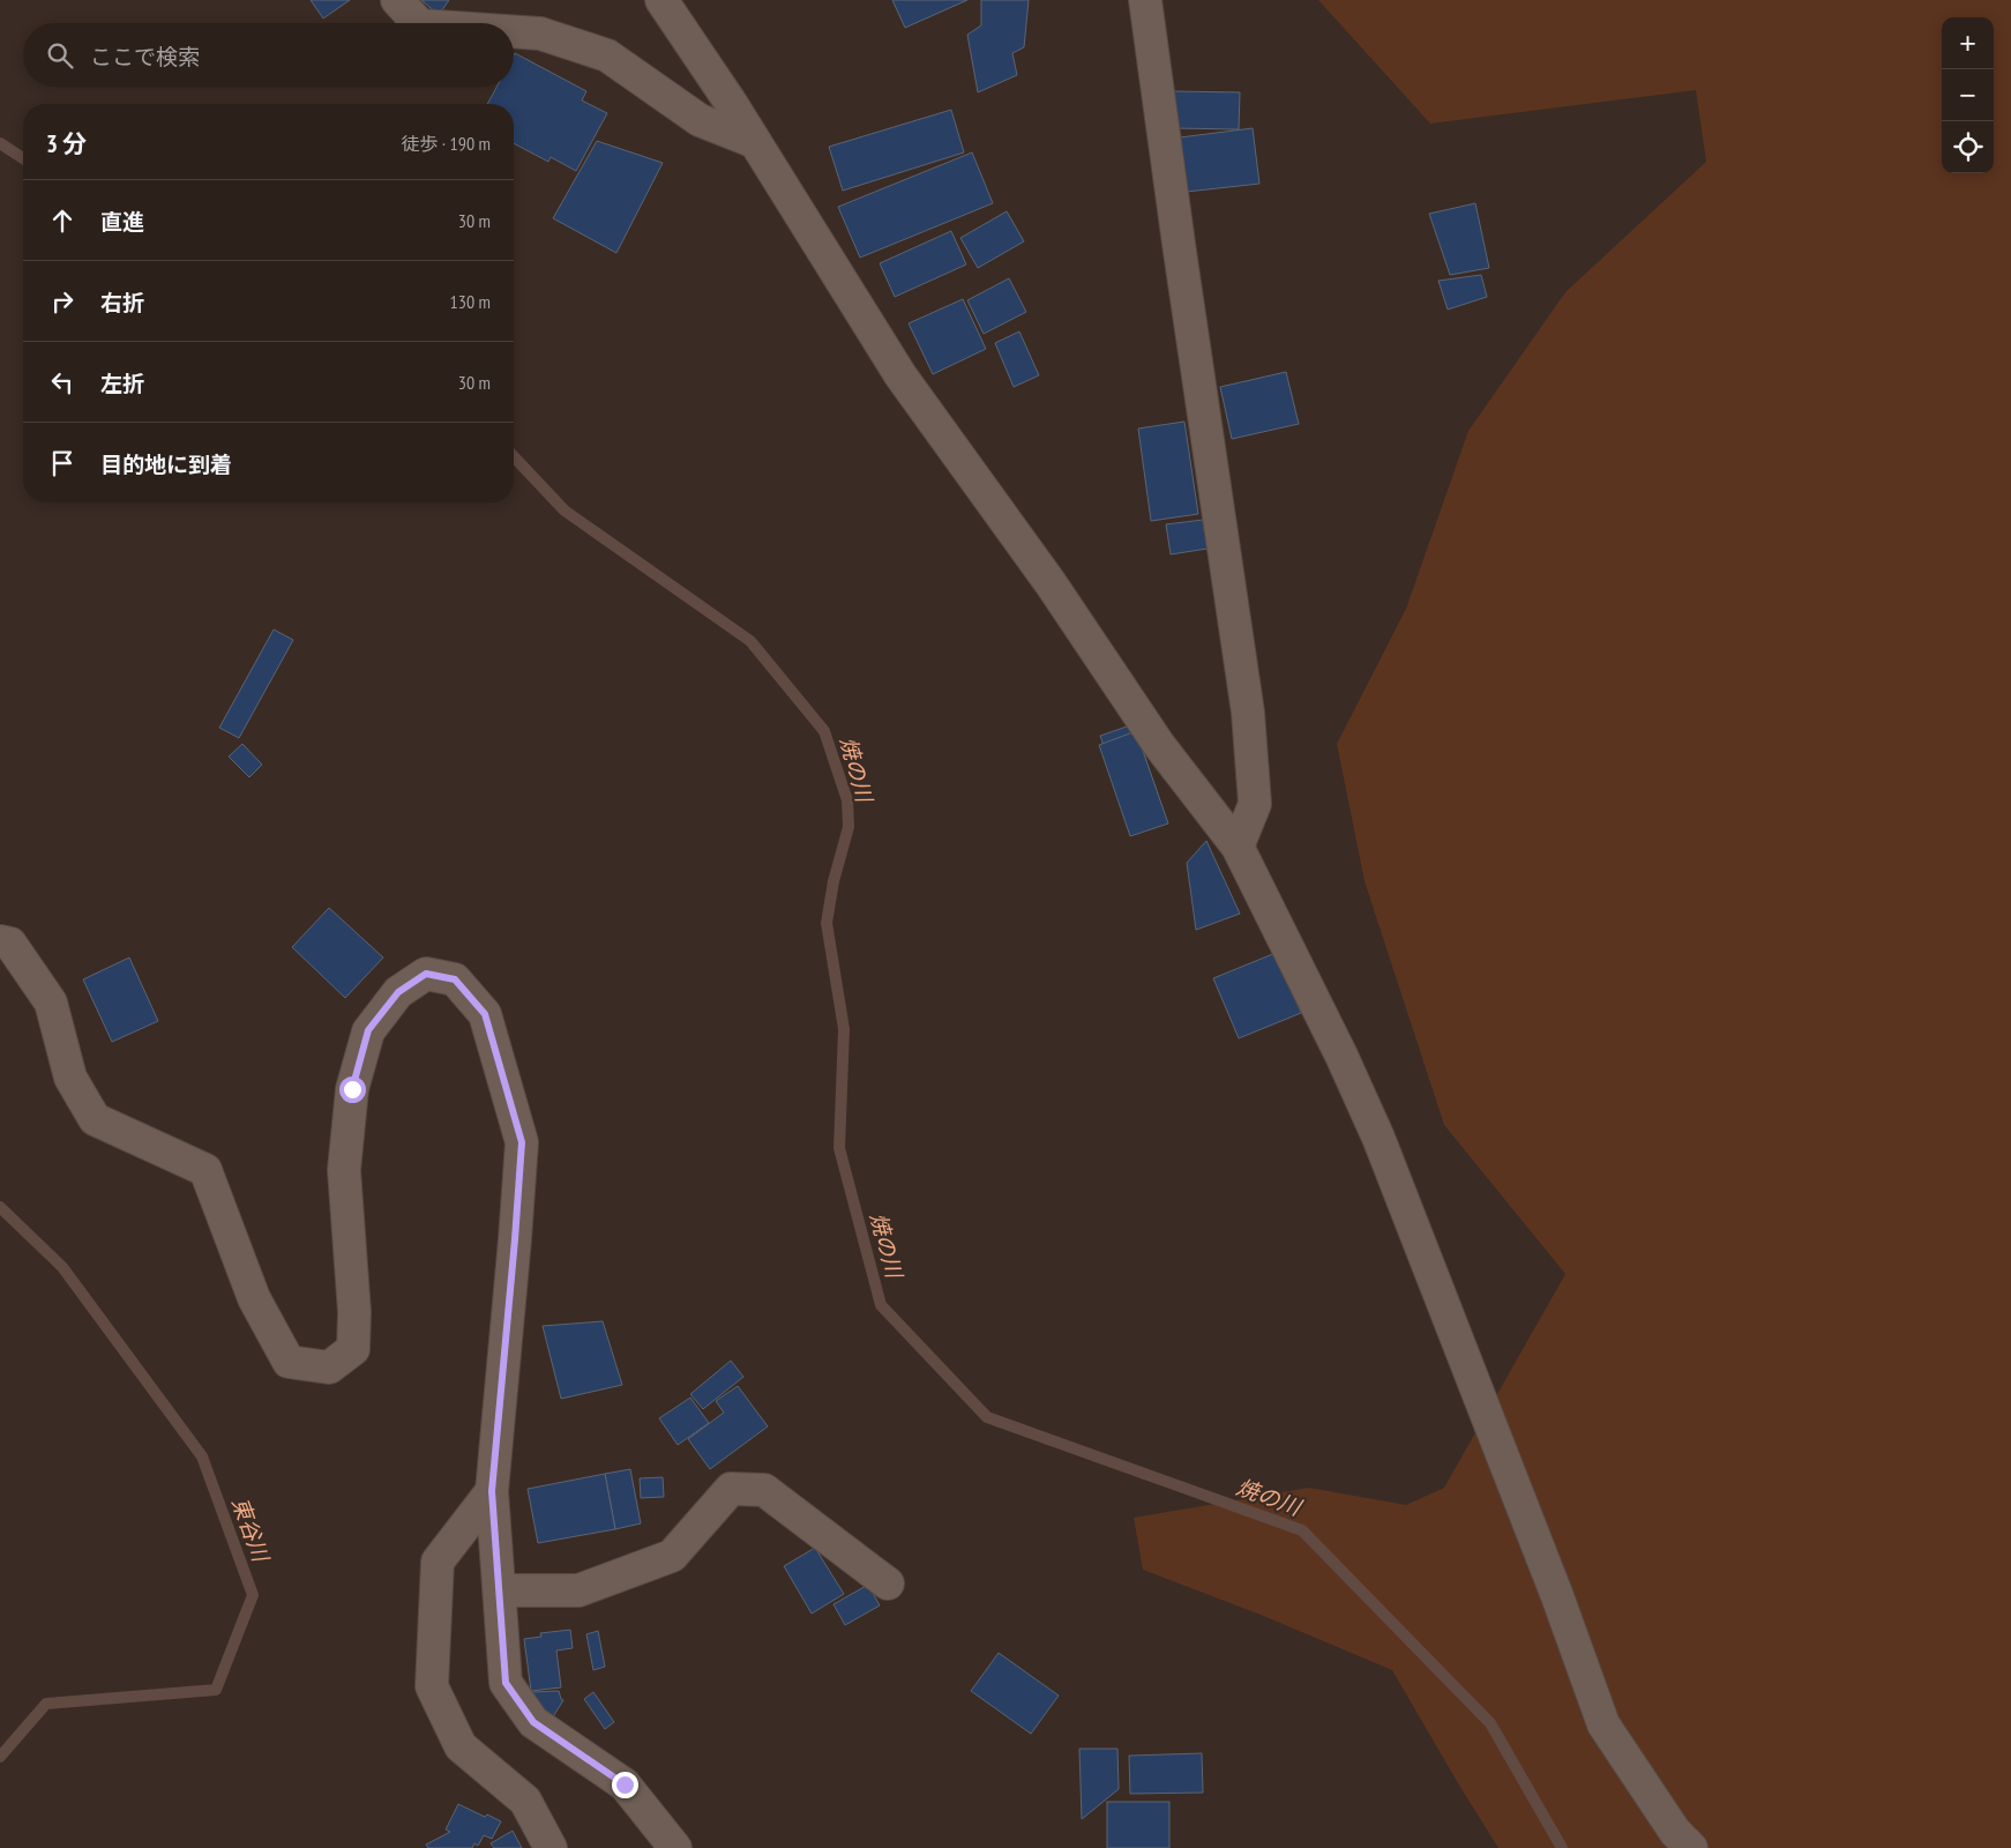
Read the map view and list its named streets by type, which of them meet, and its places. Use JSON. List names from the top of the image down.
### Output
{
  "water": ["焼の川", "東谷川"],
  "page": {
    "map_buttons": ["+", "−"],
    "search": "ここで検索",
    "heading": ["3 分", "徒歩 · 190 m"],
    "list": [
      ["直進", "30 m"],
      ["右折", "130 m"],
      ["左折", "30 m"],
      "目的地に到着"
    ]
  }
}
